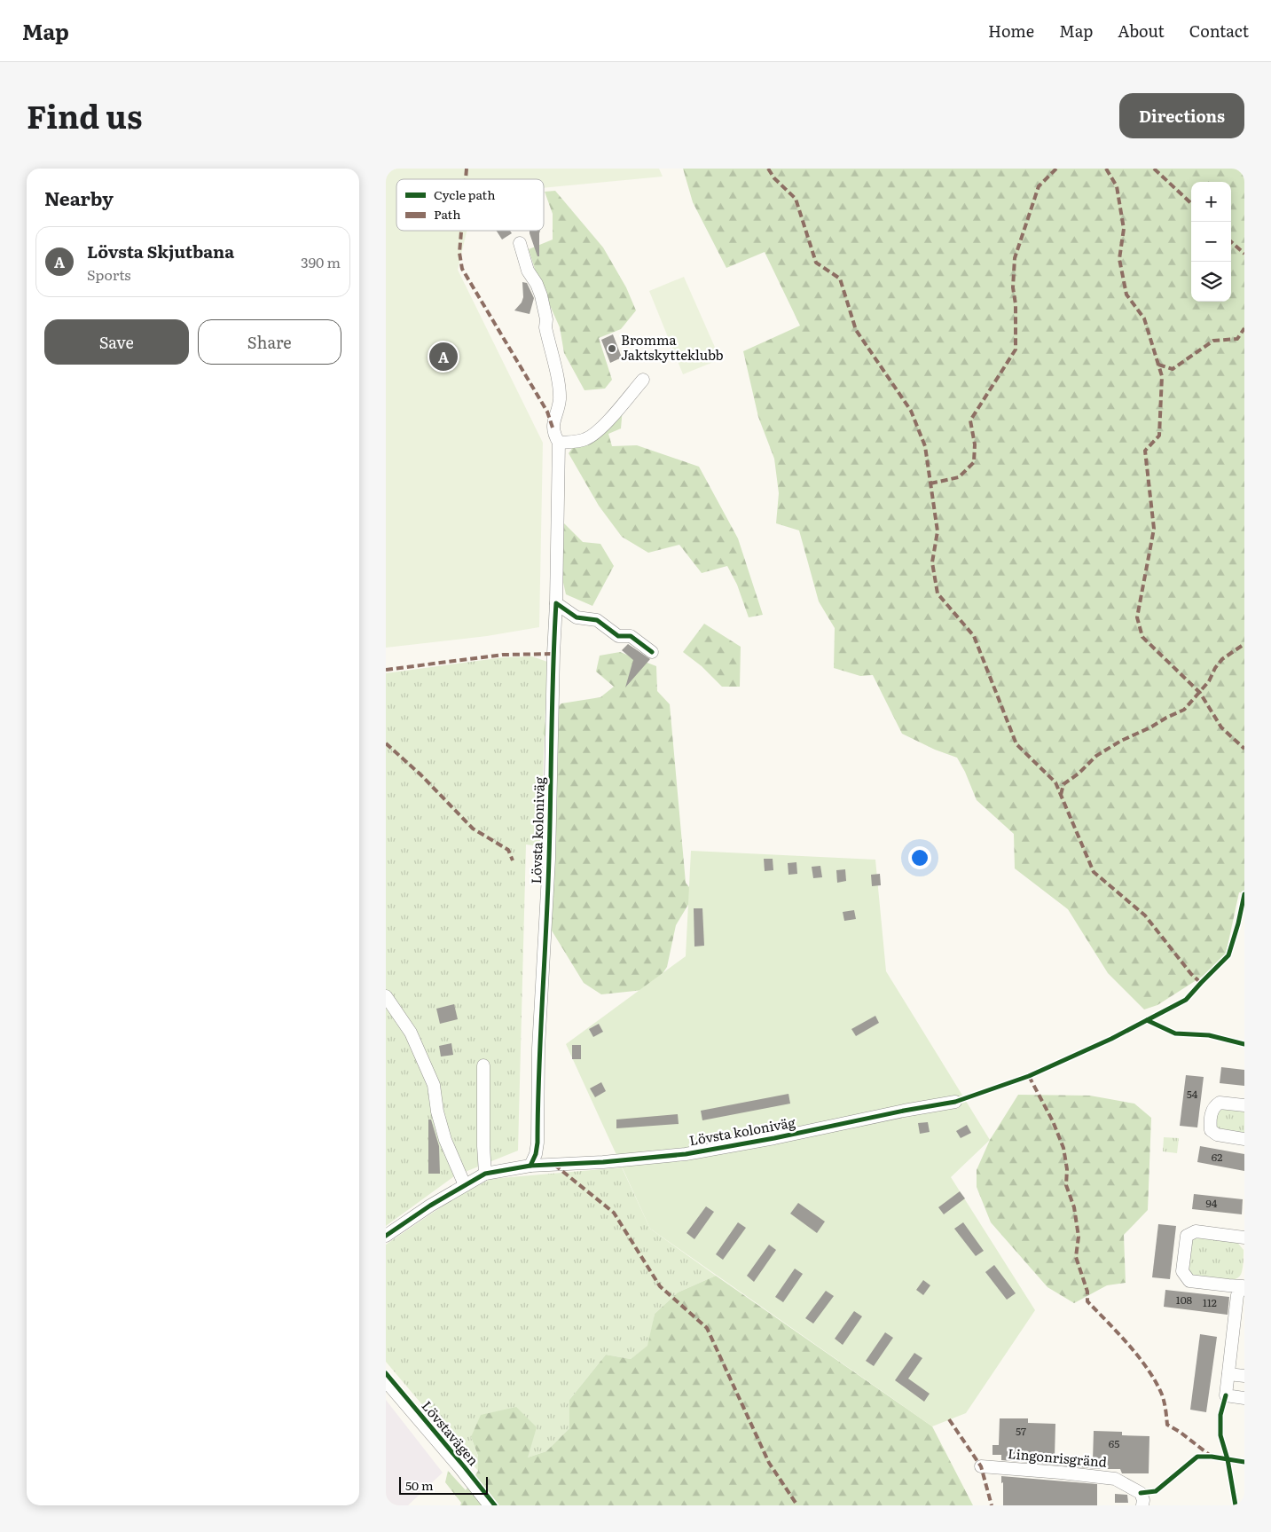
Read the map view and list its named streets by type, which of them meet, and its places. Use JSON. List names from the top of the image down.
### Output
{
  "streets": {
    "street": ["Lövsta koloniväg", "Lövstavägen", "Lingonrisgränd"]
  },
  "places": ["Bromma Jaktskytteklubb"],
  "house_numbers": [
    "54",
    "62",
    "94",
    "108",
    "112",
    "57",
    "65"
  ],
  "legend": ["Cycle path", "Path"],
  "scale_bar": "50 m",
  "page": {
    "header": "Map",
    "nav": [
      "Home",
      "Map",
      "About",
      "Contact"
    ],
    "title": "Find us",
    "buttons": [
      "Directions",
      ["Save", "Share"]
    ],
    "heading": "Nearby",
    "map_buttons": ["+", "−"],
    "list": [
      {
        "mark": "A",
        "name": "Lövsta Skjutbana",
        "note": "Sports",
        "value": "390 m"
      }
    ],
    "pins": "A",
    "scale": "50 m"
  }
}
